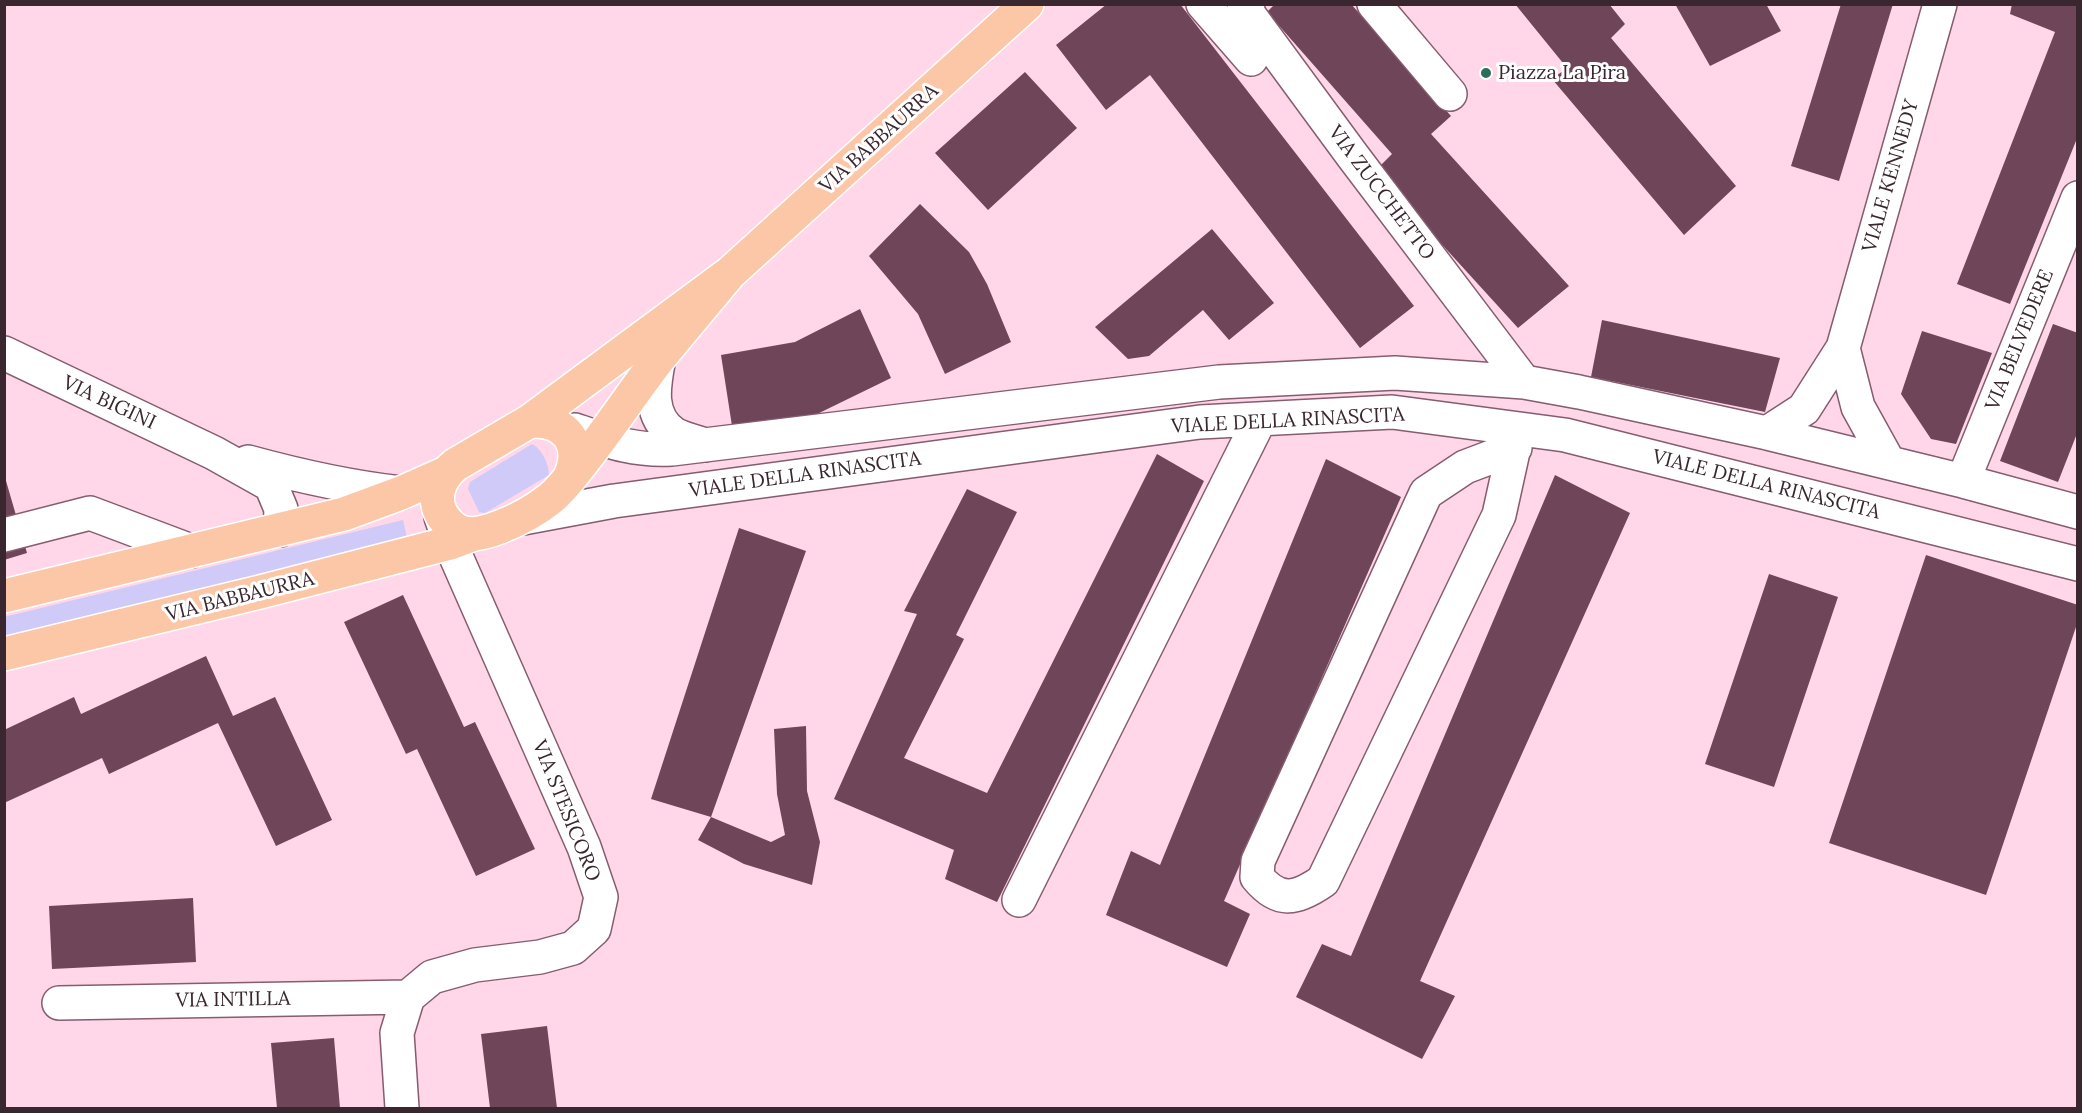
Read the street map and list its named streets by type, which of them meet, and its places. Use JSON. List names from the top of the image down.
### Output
{
  "streets": {
    "main road": ["VIA BABBAURRA"],
    "street": [
      "VIALE KENNEDY",
      "VIA ZUCCHETTO",
      "VIA BELVEDERE",
      "VIA BIGINI",
      "VIALE DELLA RINASCITA",
      "VIA STESICORO",
      "VIA INTILLA"
    ]
  },
  "crossings": [
    ["VIA BABBAURRA", "VIALE DELLA RINASCITA"],
    ["VIA BABBAURRA", "VIA STESICORO"],
    ["VIALE KENNEDY", "VIALE DELLA RINASCITA"],
    ["VIA ZUCCHETTO", "VIALE DELLA RINASCITA"],
    ["VIA BELVEDERE", "VIALE DELLA RINASCITA"],
    ["VIA STESICORO", "VIA INTILLA"]
  ],
  "places": ["Piazza La Pira"]
}
